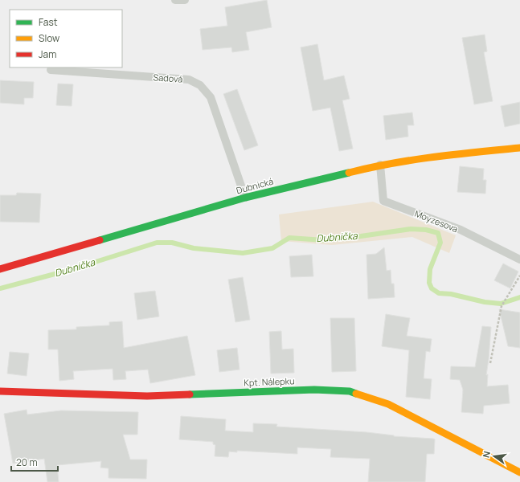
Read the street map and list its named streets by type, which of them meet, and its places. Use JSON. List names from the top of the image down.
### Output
{
  "streets": {
    "street": ["Dubnická", "Kpt. Nálepku"],
    "lane": ["Sadová", "Moyzesova"]
  },
  "crossings": [
    ["Sadová", "Dubnická"],
    ["Dubnická", "Moyzesova"]
  ],
  "water": ["Dubnička"],
  "legend": ["Fast", "Slow", "Jam"],
  "scale_bar": "20 m",
  "north": "left"
}
